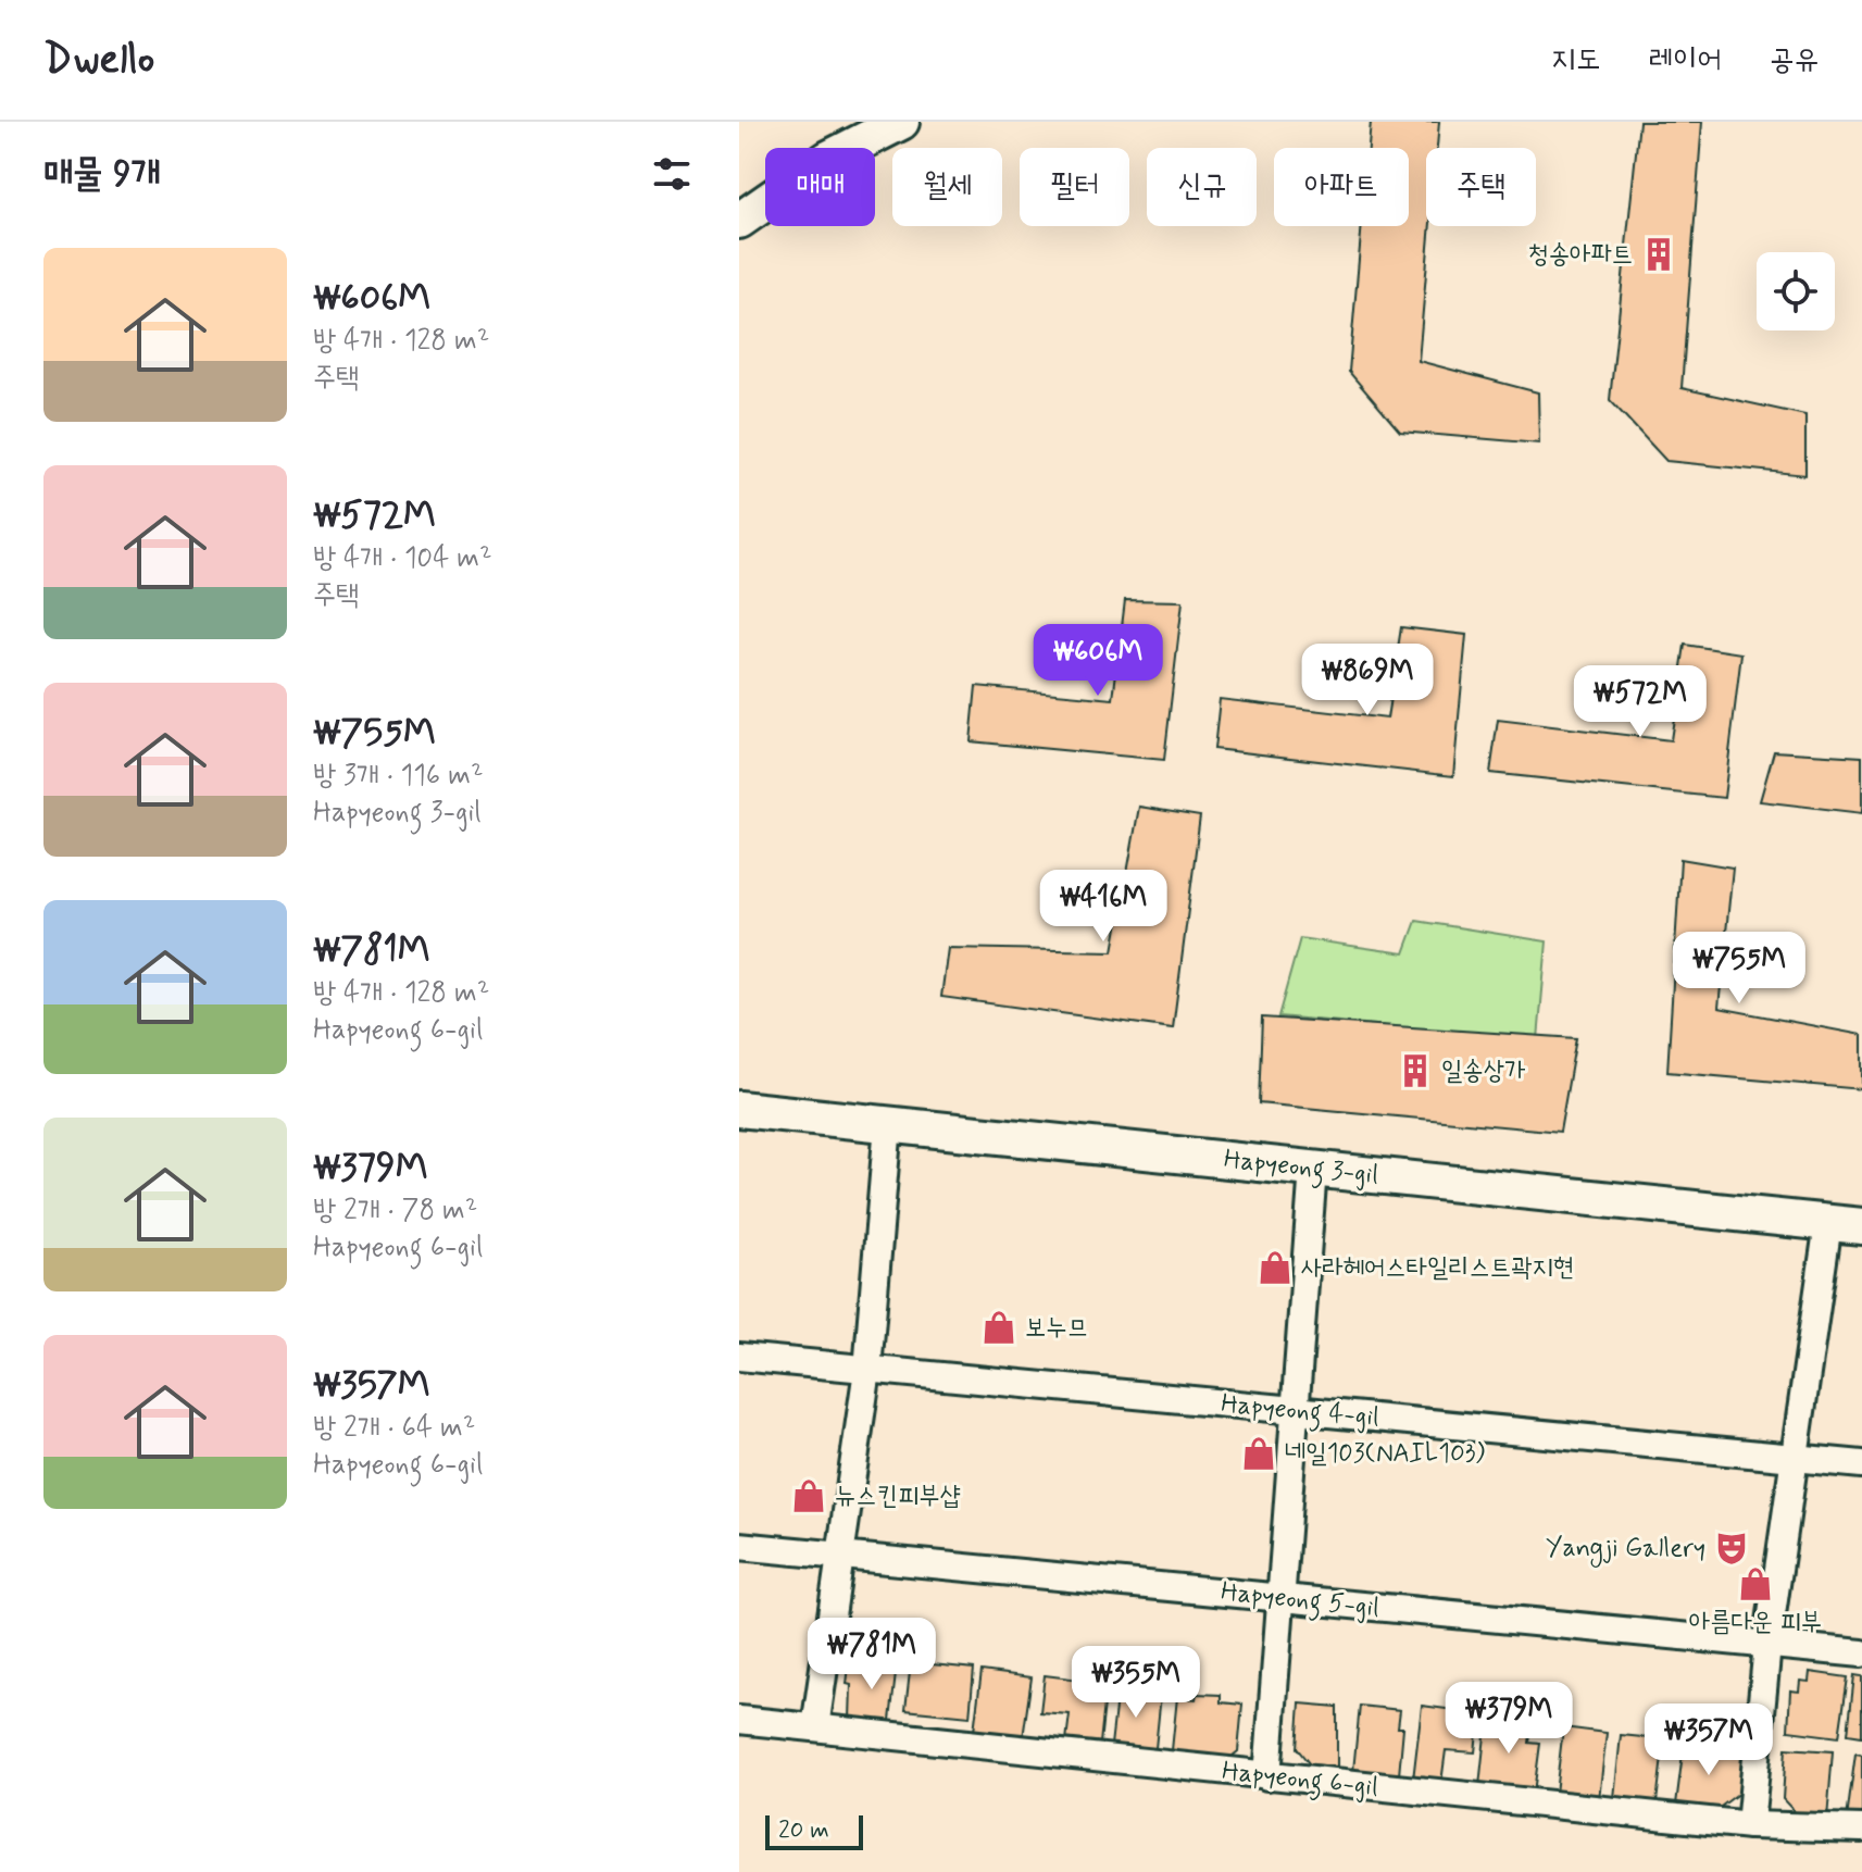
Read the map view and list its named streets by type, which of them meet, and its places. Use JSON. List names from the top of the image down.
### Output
{
  "streets": {
    "street": [
      "Hapyeong 3-gil",
      "Hapyeong 4-gil",
      "Hapyeong 5-gil",
      "Hapyeong 6-gil"
    ]
  },
  "places": {
    "building": ["청송아파트", "일송상가"],
    "shop": [
      "사라헤어스타일리스트곽지현",
      "보누므",
      "네일103(NAIL103)",
      "뉴스킨피부샵",
      "아름다운 피부"
    ],
    "theatre": ["Yangji Gallery"]
  },
  "scale_bar": "20 m",
  "page": {
    "header": "Dwello",
    "nav": ["지도", "레이어", "공유"],
    "heading": "매물 9개",
    "chip": [
      "매매",
      "월세",
      "필터",
      "신규",
      "아파트",
      "주택"
    ],
    "list": [
      {
        "name": "₩606M",
        "note": "방 4개 · 128 m² · 주택"
      },
      {
        "name": "₩572M",
        "note": "방 4개 · 104 m² · 주택"
      },
      {
        "name": "₩755M",
        "note": "방 3개 · 116 m² · Hapyeong 3-gil"
      },
      {
        "name": "₩781M",
        "note": "방 4개 · 128 m² · Hapyeong 6-gil"
      },
      {
        "name": "₩379M",
        "note": "방 2개 · 78 m² · Hapyeong 6-gil"
      },
      {
        "name": "₩357M",
        "note": "방 2개 · 64 m² · Hapyeong 6-gil"
      }
    ],
    "price": [
      "₩606M",
      "₩869M",
      "₩572M",
      "₩416M",
      "₩755M",
      "₩781M",
      "₩355M",
      "₩379M",
      "₩357M"
    ],
    "scale": "20 m"
  }
}
